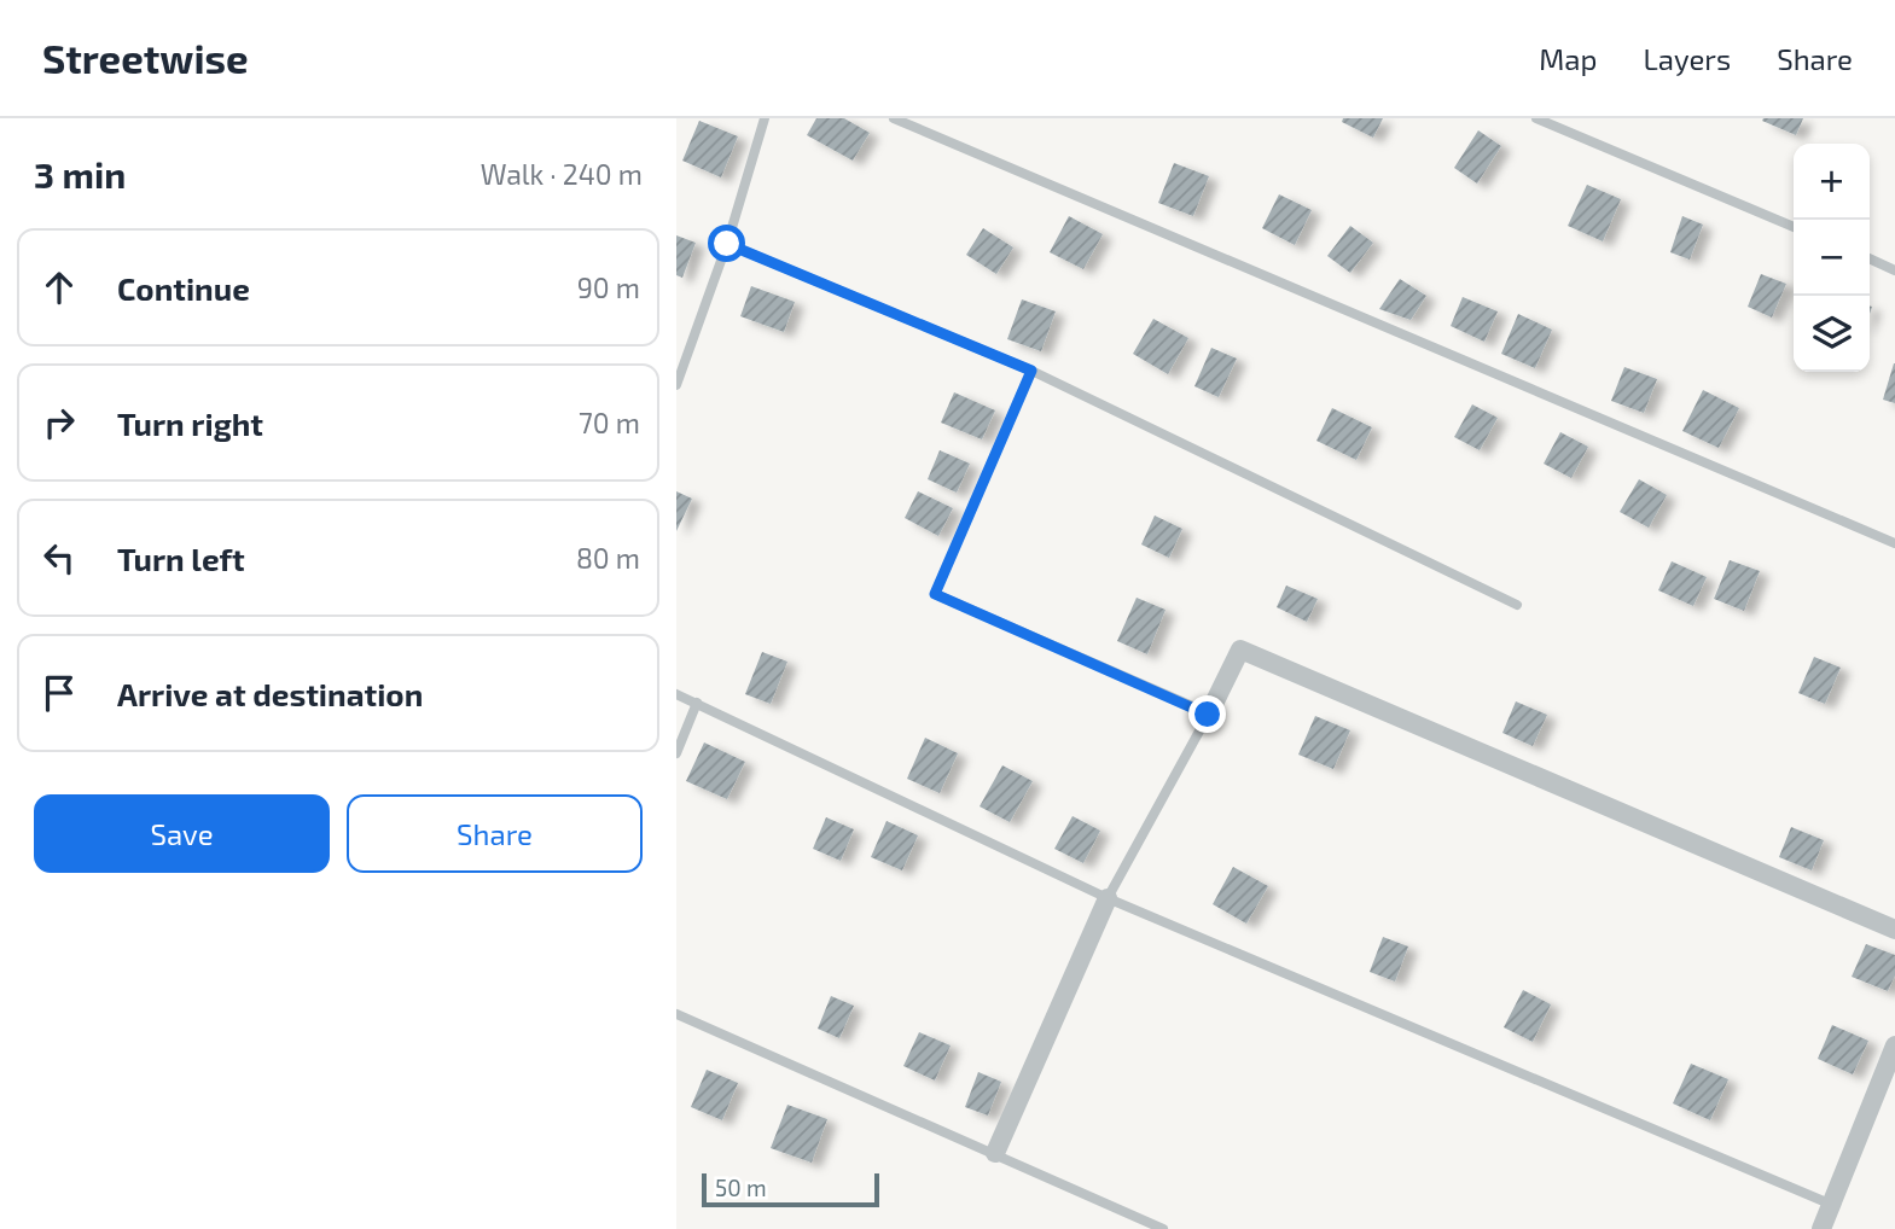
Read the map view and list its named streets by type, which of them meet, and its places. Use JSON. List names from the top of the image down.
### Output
{
  "scale_bar": "50 m",
  "page": {
    "header": "Streetwise",
    "nav": ["Map", "Layers", "Share"],
    "heading": ["3 min", "Walk · 240 m"],
    "map_buttons": ["+", "−"],
    "list": [
      ["Continue", "90 m"],
      ["Turn right", "70 m"],
      ["Turn left", "80 m"],
      "Arrive at destination"
    ],
    "buttons": ["Save", "Share"],
    "scale": "50 m"
  }
}
